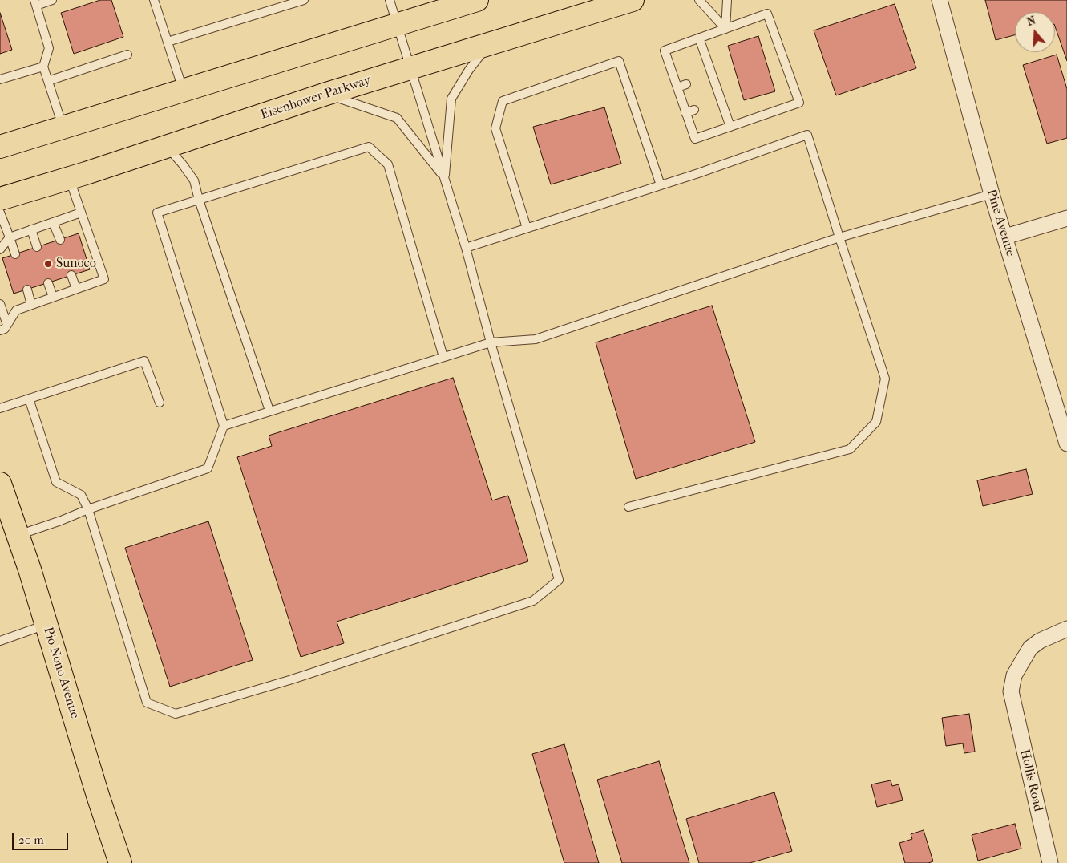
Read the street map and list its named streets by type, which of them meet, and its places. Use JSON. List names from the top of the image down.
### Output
{
  "streets": {
    "main road": ["Eisenhower Parkway", "Pio Nono Avenue"],
    "street": ["Pine Avenue", "Hollis Road"]
  },
  "places": ["Sunoco"],
  "scale_bar": "20 m",
  "north": "top"
}
